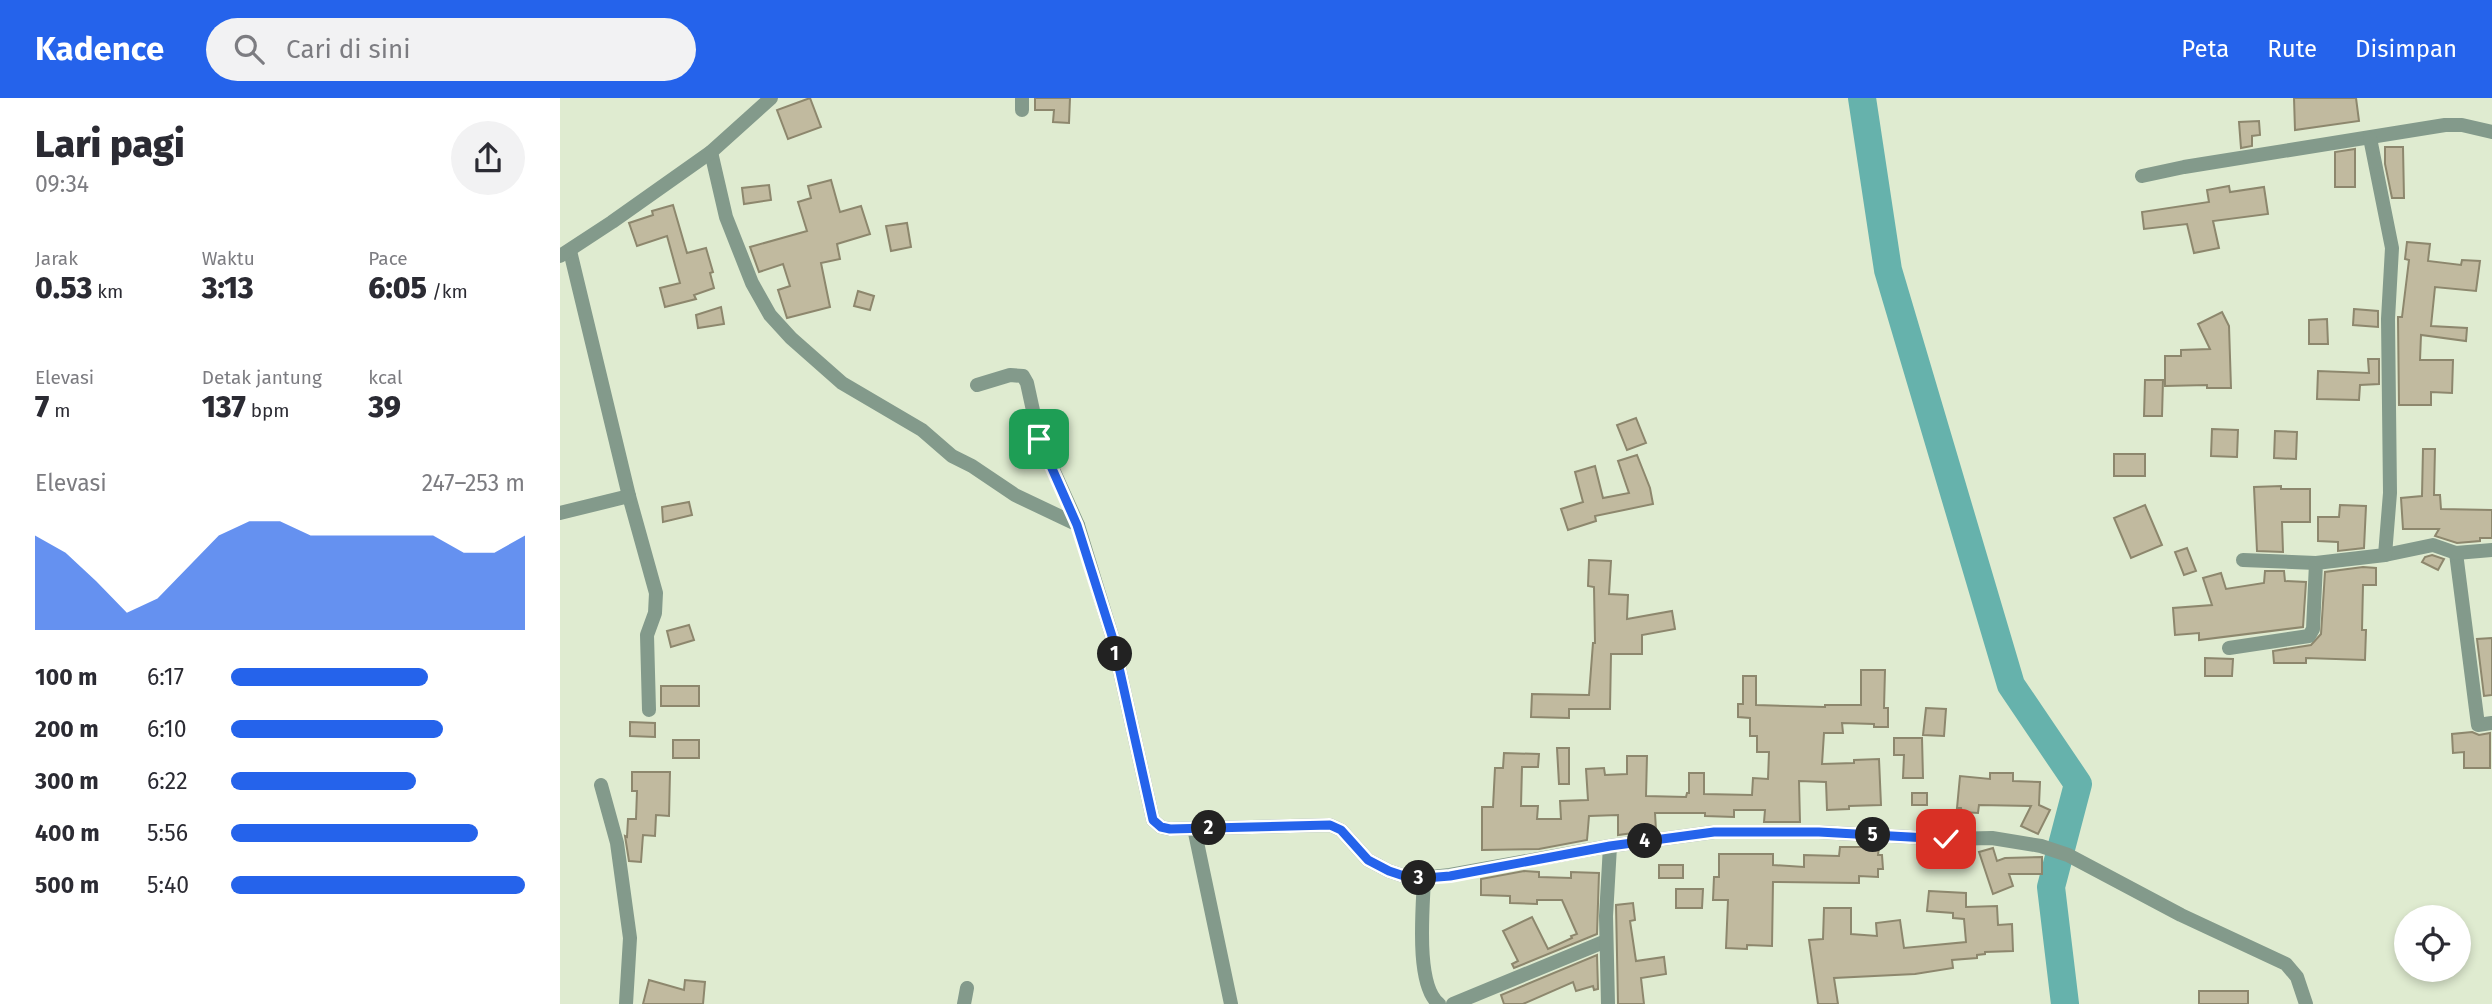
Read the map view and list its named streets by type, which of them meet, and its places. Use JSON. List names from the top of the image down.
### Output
{
  "page": {
    "header": "Kadence",
    "search": "Cari di sini",
    "nav": ["Peta", "Rute", "Disimpan"],
    "heading": ["Lari pagi", "09:34"],
    "stats": [
      ["Jarak", "0.53 km"],
      ["Waktu", "3:13"],
      ["Pace", "6:05 /km"],
      ["Elevasi", "7 m"],
      ["Detak jantung", "137 bpm"],
      ["kcal", "39"]
    ],
    "chart": ["Elevasi", "247–253 m"],
    "pins": [
      "1",
      "2",
      "5",
      "4",
      "3"
    ],
    "list": [
      {
        "name": "100 m",
        "note": "6:17"
      },
      {
        "name": "200 m",
        "note": "6:10"
      },
      {
        "name": "300 m",
        "note": "6:22"
      },
      {
        "name": "400 m",
        "note": "5:56"
      },
      {
        "name": "500 m",
        "note": "5:40"
      }
    ]
  }
}
